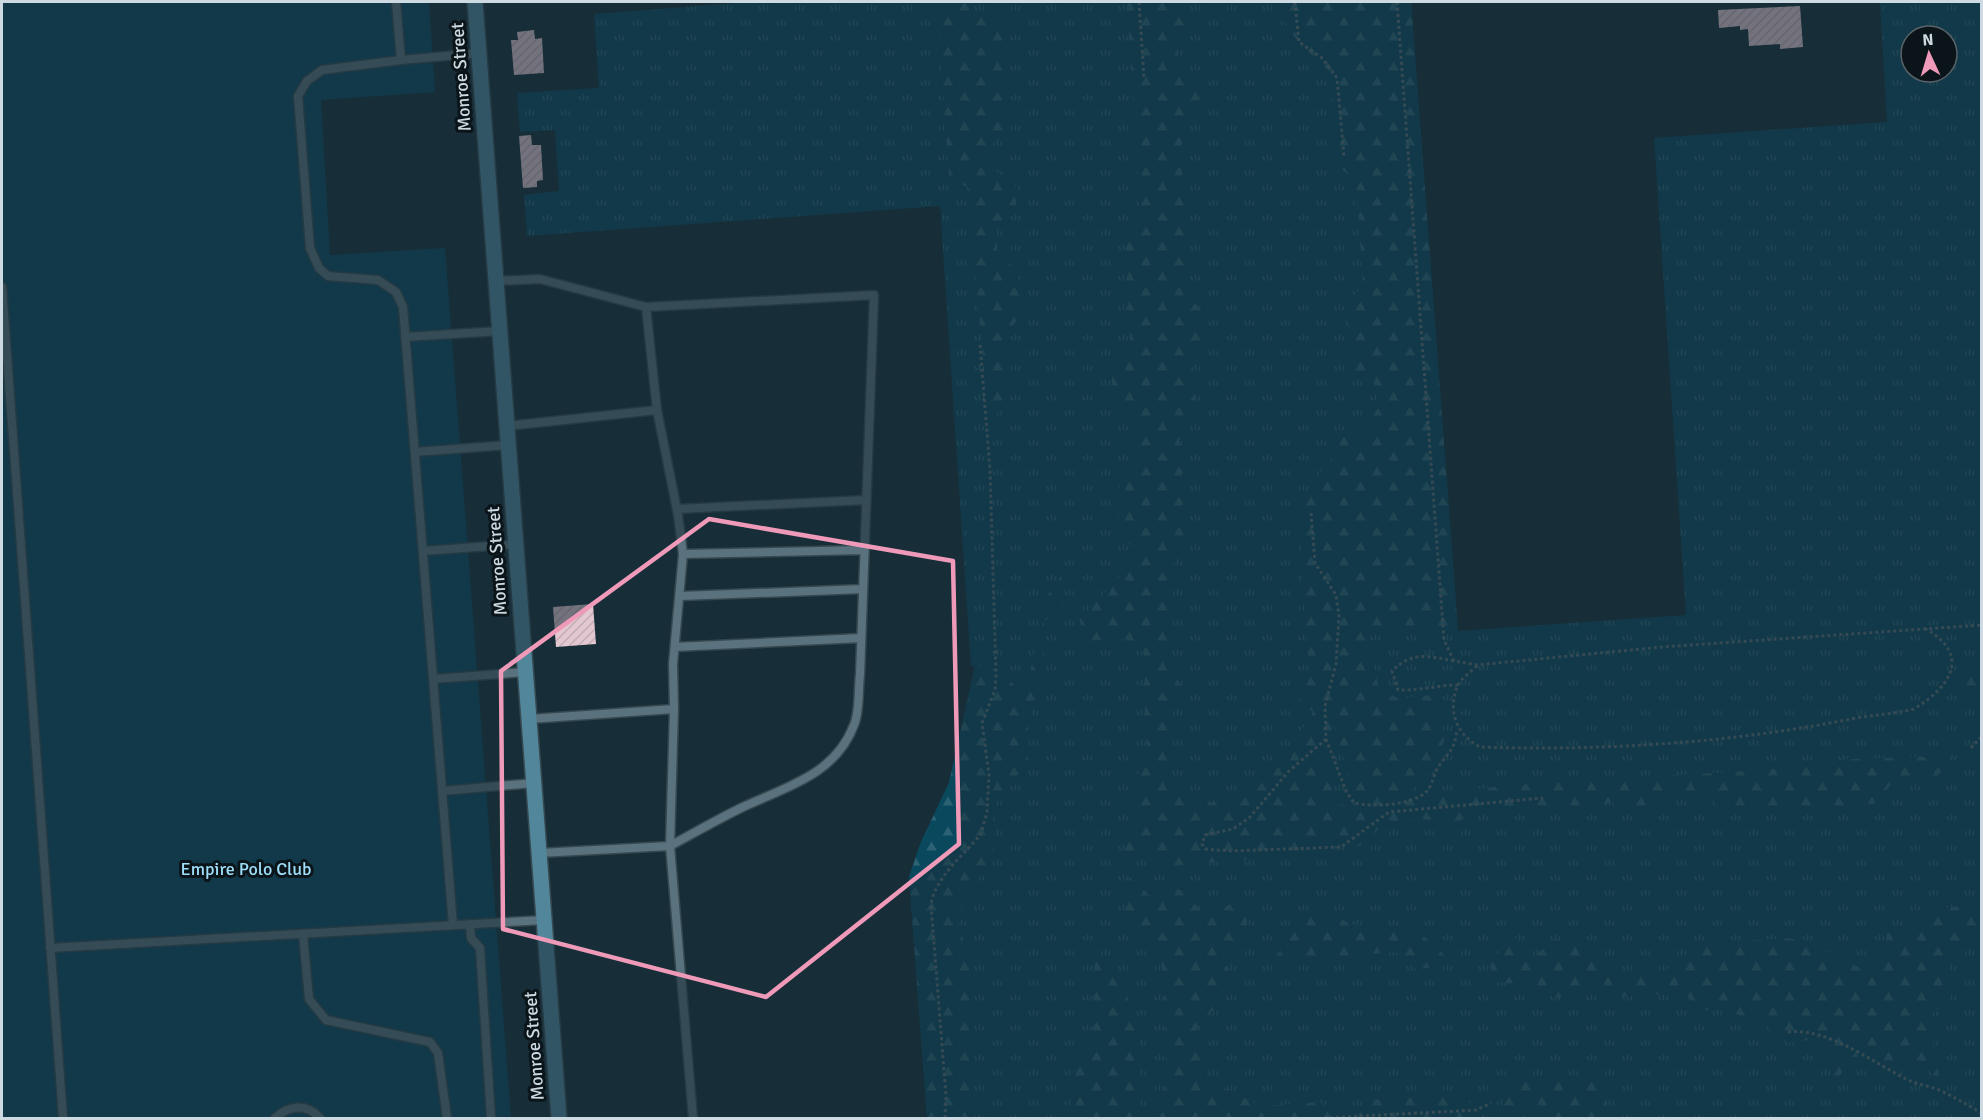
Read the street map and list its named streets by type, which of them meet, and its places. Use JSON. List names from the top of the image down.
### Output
{
  "streets": {
    "main road": ["Monroe Street"]
  },
  "parks": ["Empire Polo Club"],
  "north": "top"
}
